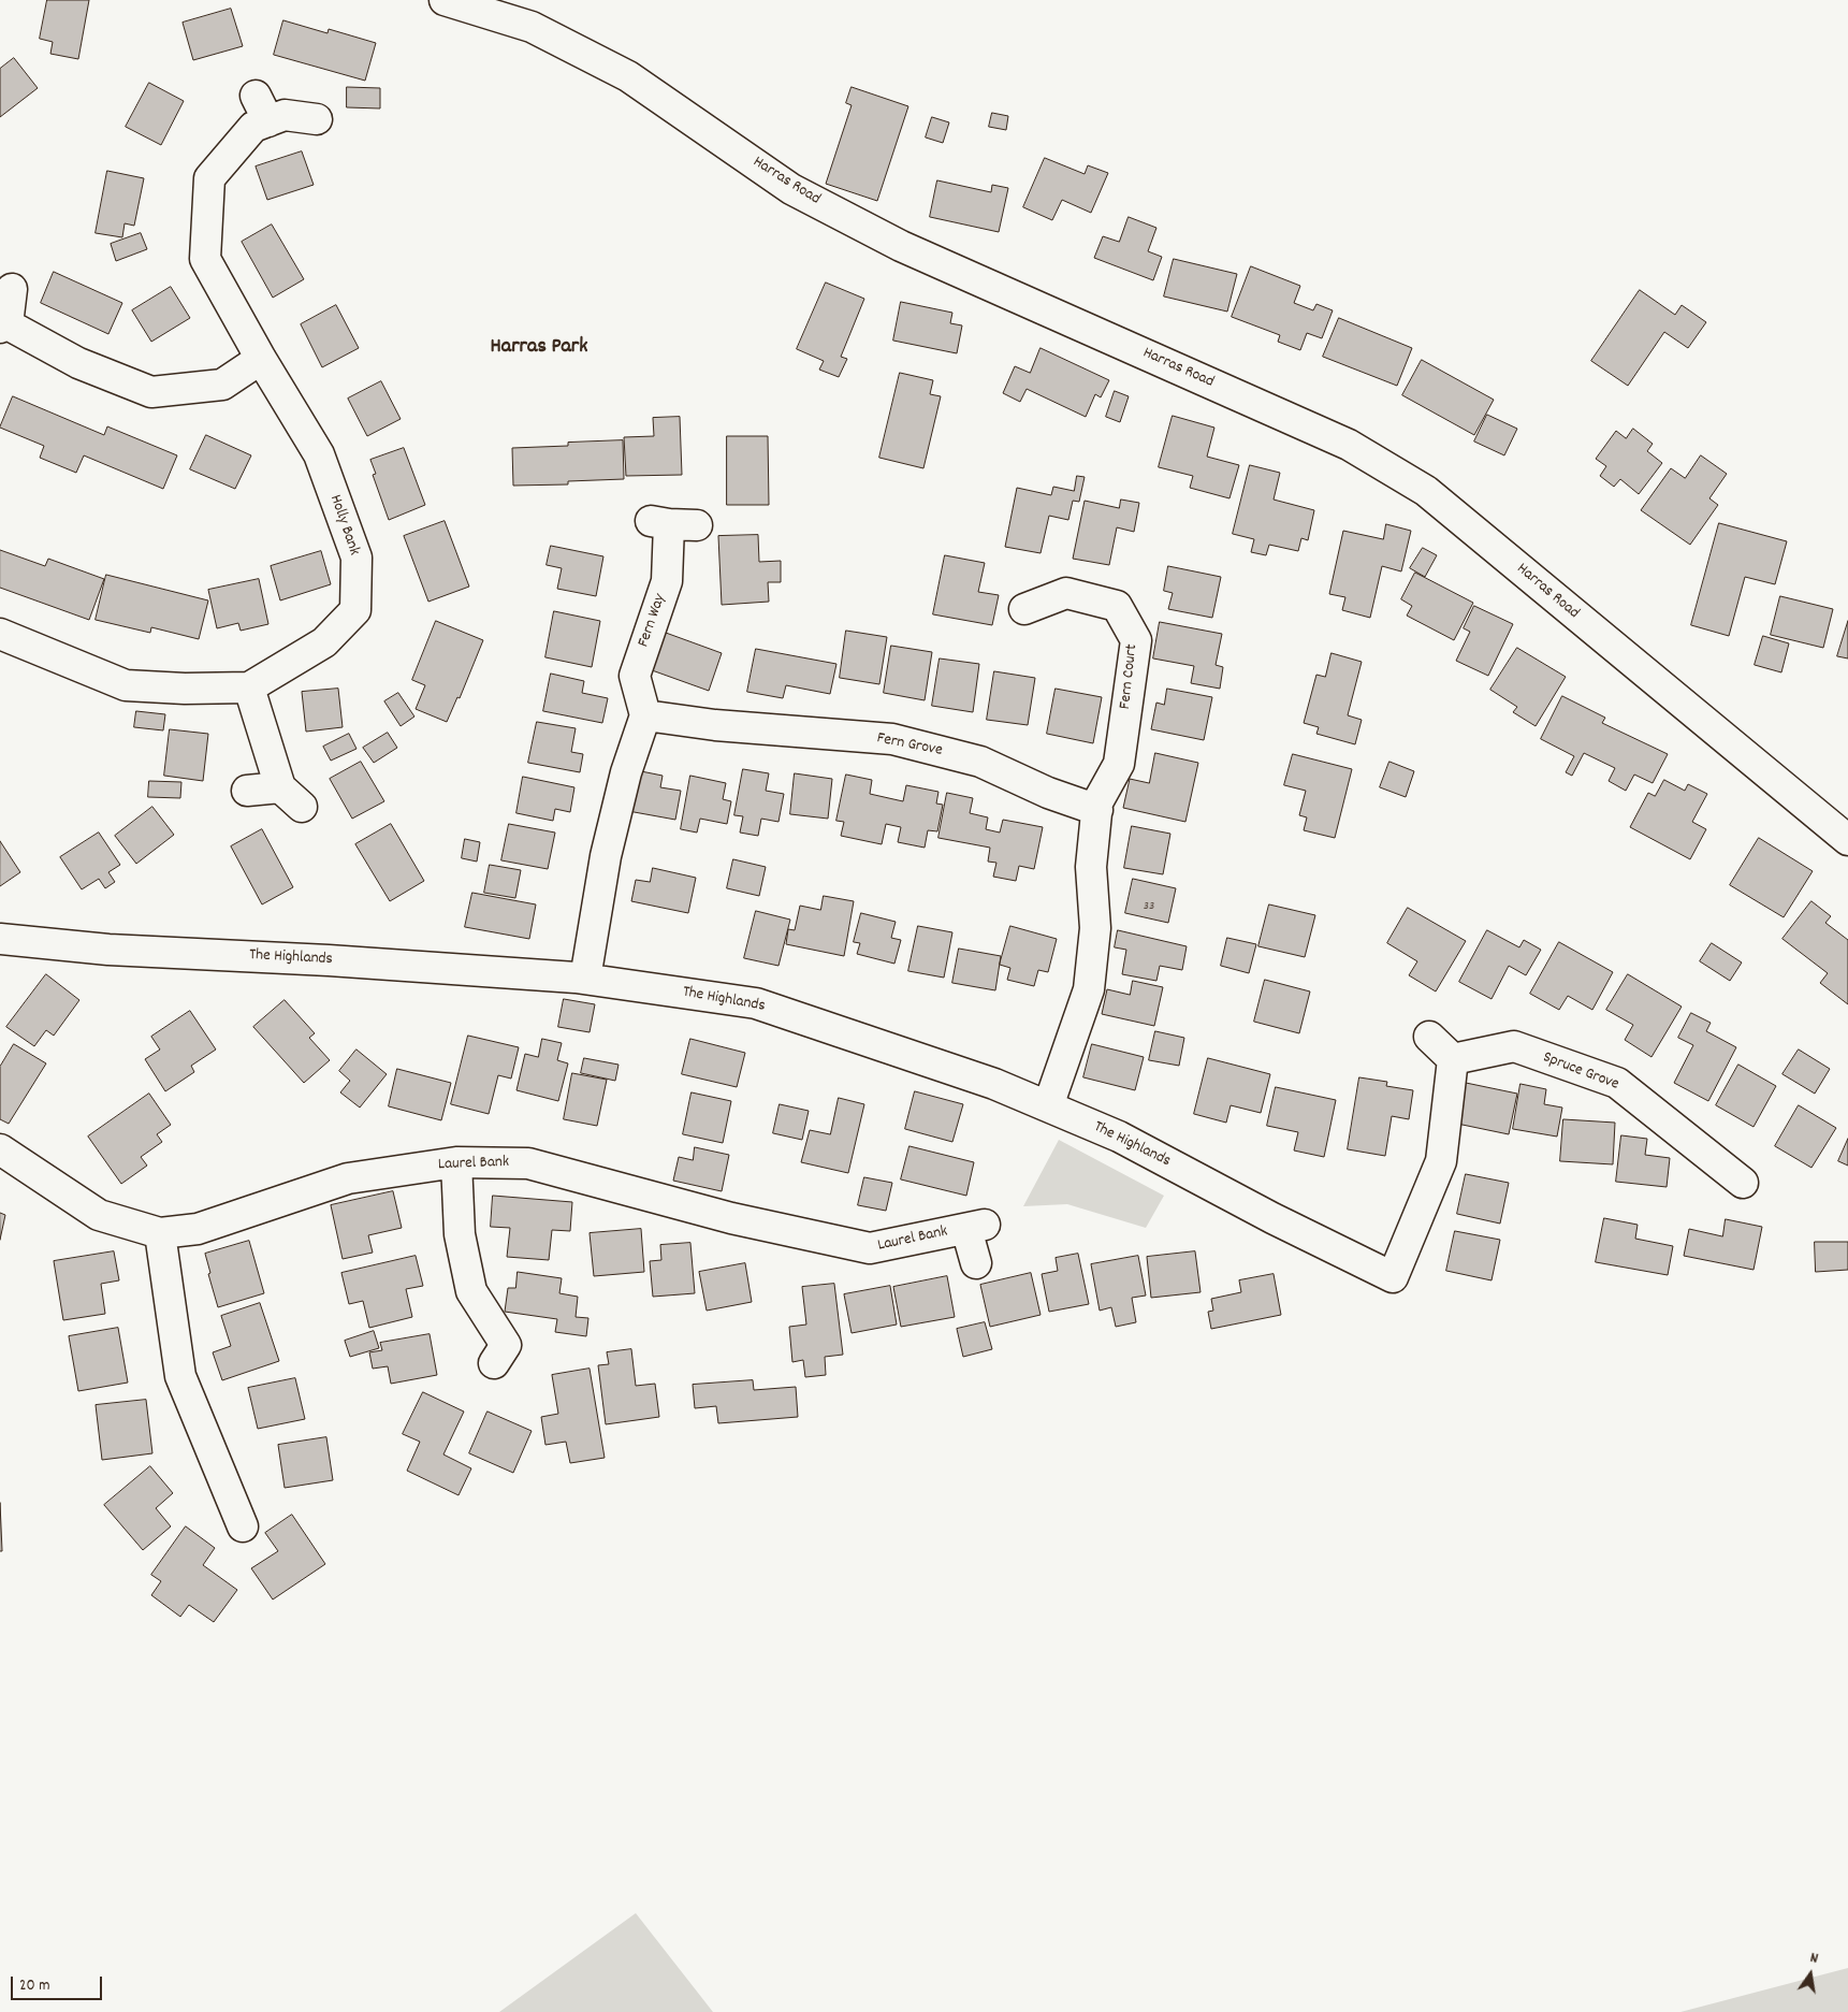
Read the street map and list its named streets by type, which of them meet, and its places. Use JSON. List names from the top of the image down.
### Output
{
  "streets": {
    "street": [
      "Harras Road",
      "Holly Bank",
      "Fern Way",
      "Fern Court",
      "Fern Grove",
      "The Highlands",
      "Spruce Grove",
      "Laurel Bank"
    ]
  },
  "crossings": [
    ["Fern Way", "Fern Grove"],
    ["Fern Court", "Fern Grove"],
    ["The Highlands", "Spruce Grove"]
  ],
  "districts": ["Harras Park"],
  "house_numbers": ["33"],
  "scale_bar": "20 m",
  "north": "top"
}
